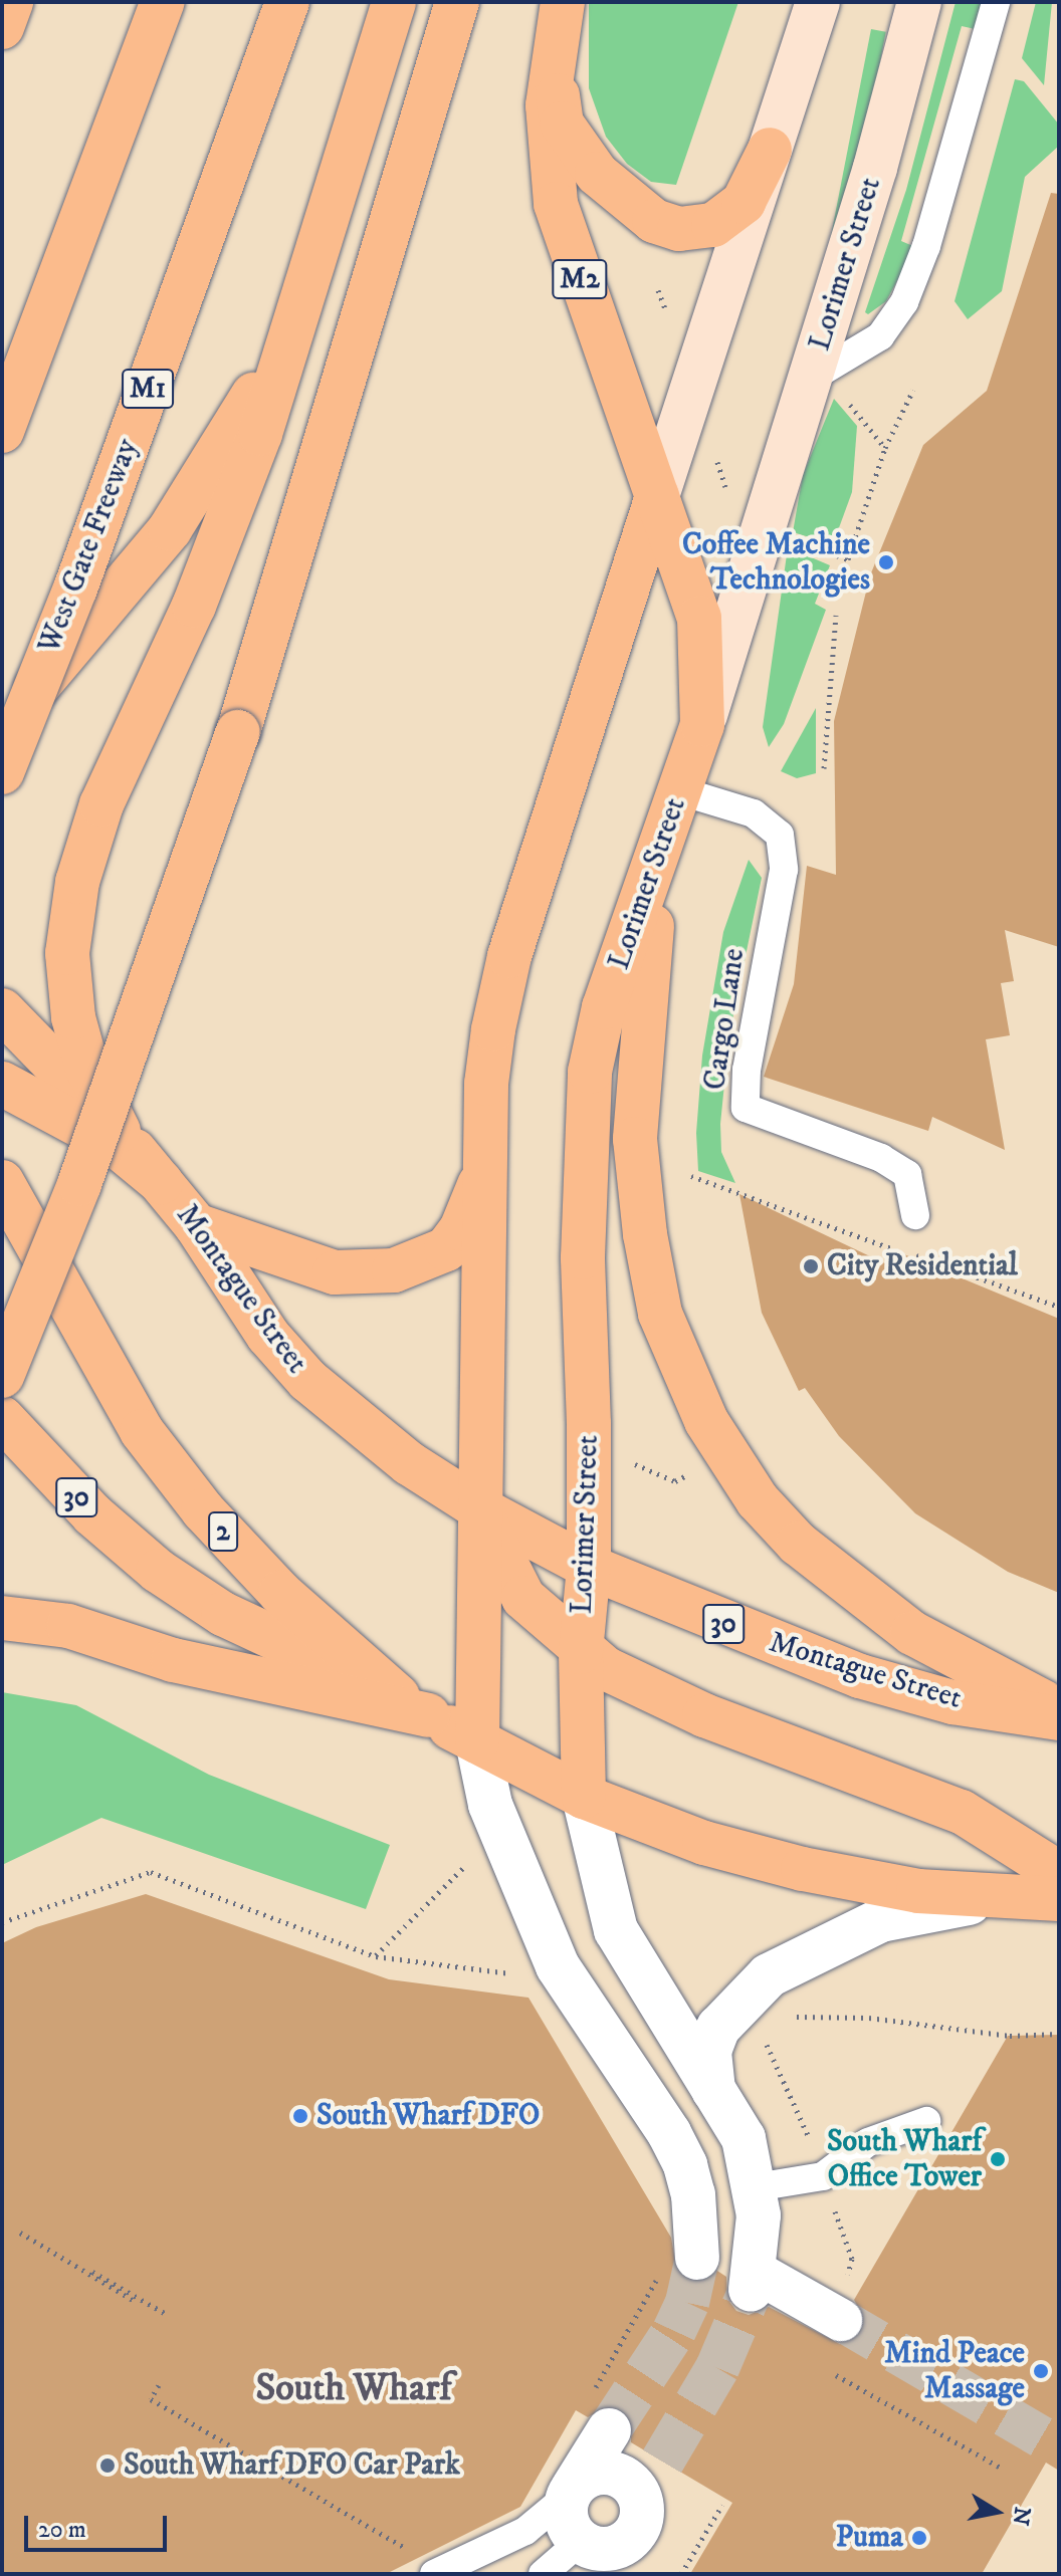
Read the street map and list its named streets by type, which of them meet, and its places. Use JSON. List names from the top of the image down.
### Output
{
  "streets": {
    "main road": [
      "Lorimer Street",
      "M2",
      "M1",
      "West Gate Freeway",
      "Montague Street",
      "30",
      "2"
    ],
    "lane": ["Cargo Lane"]
  },
  "crossings": [
    ["Lorimer Street", "Cargo Lane"],
    ["Lorimer Street", "Montague Street"],
    ["Lorimer Street", "30"],
    ["30", "2"]
  ],
  "districts": ["South Wharf"],
  "places": [
    "Coffee Machine Technologies",
    "City Residential",
    "South Wharf DFO",
    "South Wharf Office Tower",
    "Mind Peace Massage",
    "South Wharf DFO Car Park",
    "Puma"
  ],
  "scale_bar": "20 m",
  "north": "right"
}
